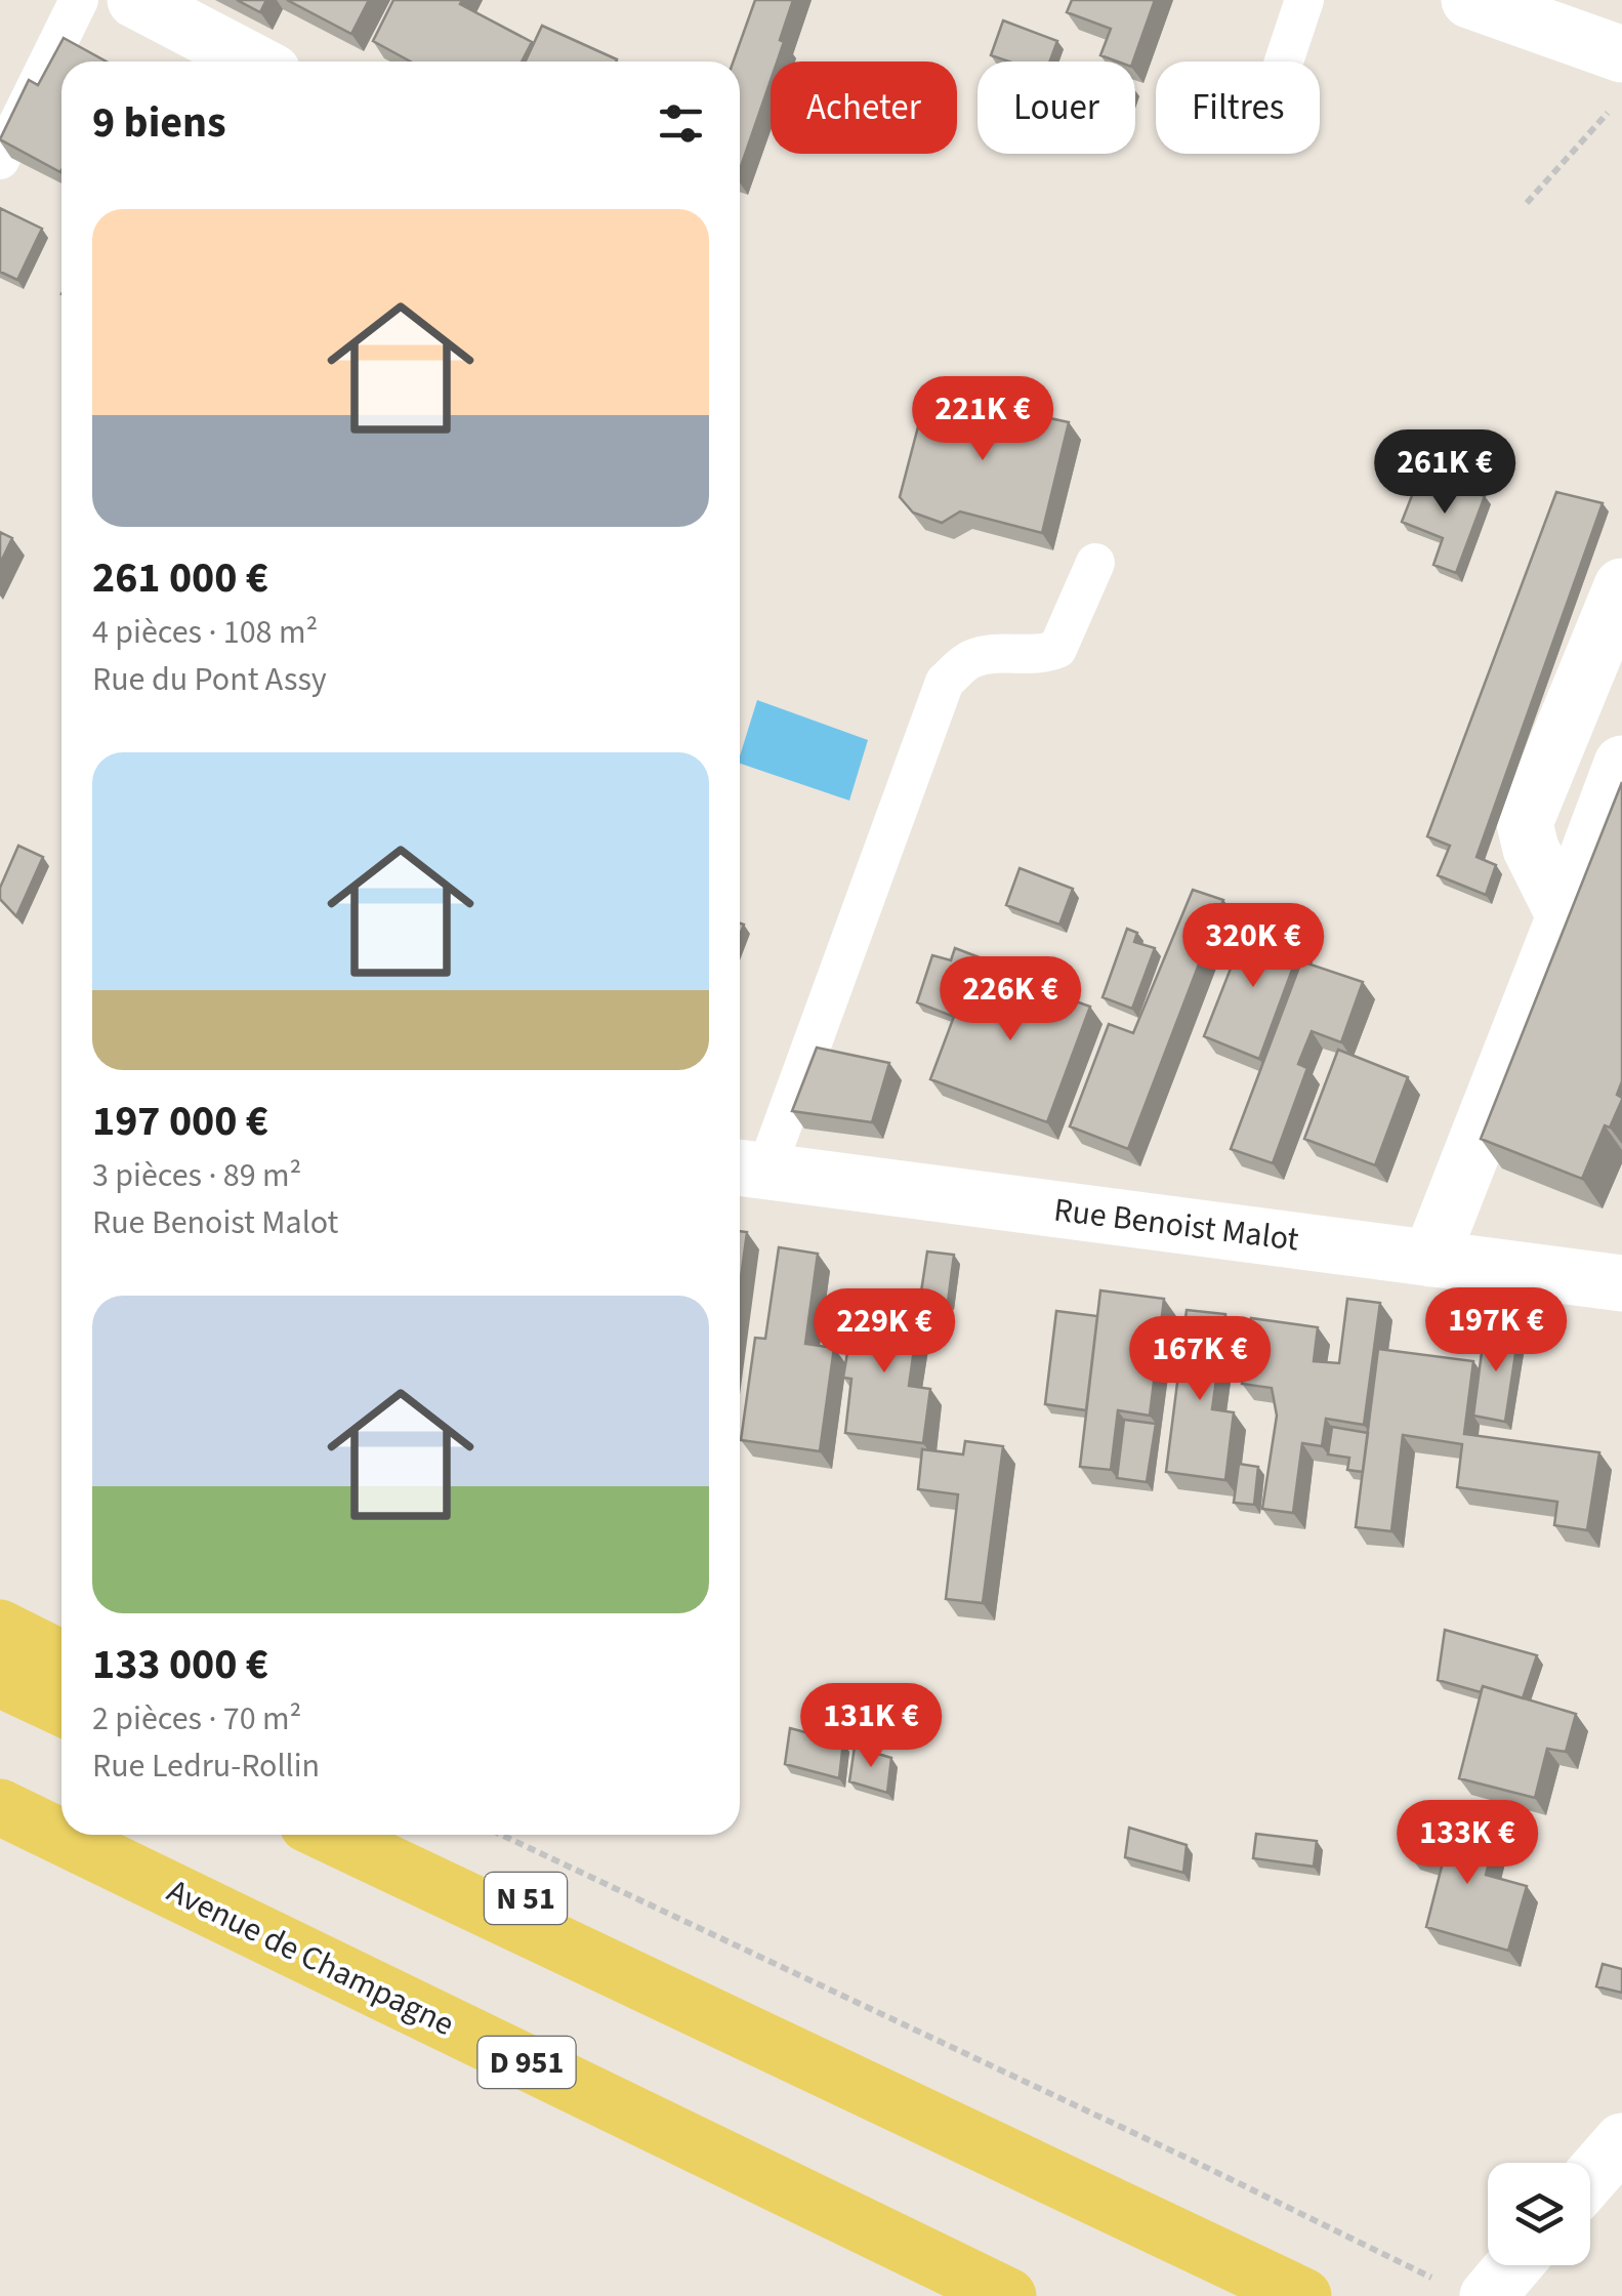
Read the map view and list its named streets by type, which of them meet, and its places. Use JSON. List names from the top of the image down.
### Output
{
  "streets": {
    "main road": ["N 51", "Avenue de Champagne", "D 951"],
    "street": ["Rue Benoist Malot"]
  },
  "page": {
    "chip": ["Acheter", "Louer", "Filtres"],
    "heading": "9 biens",
    "list": [
      {
        "name": "261 000 €",
        "note": "4 pièces · 108 m² · Rue du Pont Assy"
      },
      {
        "name": "197 000 €",
        "note": "3 pièces · 89 m² · Rue Benoist Malot"
      },
      {
        "name": "133 000 €",
        "note": "2 pièces · 70 m² · Rue Ledru-Rollin"
      }
    ],
    "price": [
      "221K €",
      "261K €",
      "320K €",
      "226K €",
      "197K €",
      "229K €",
      "167K €",
      "131K €",
      "133K €"
    ]
  }
}
